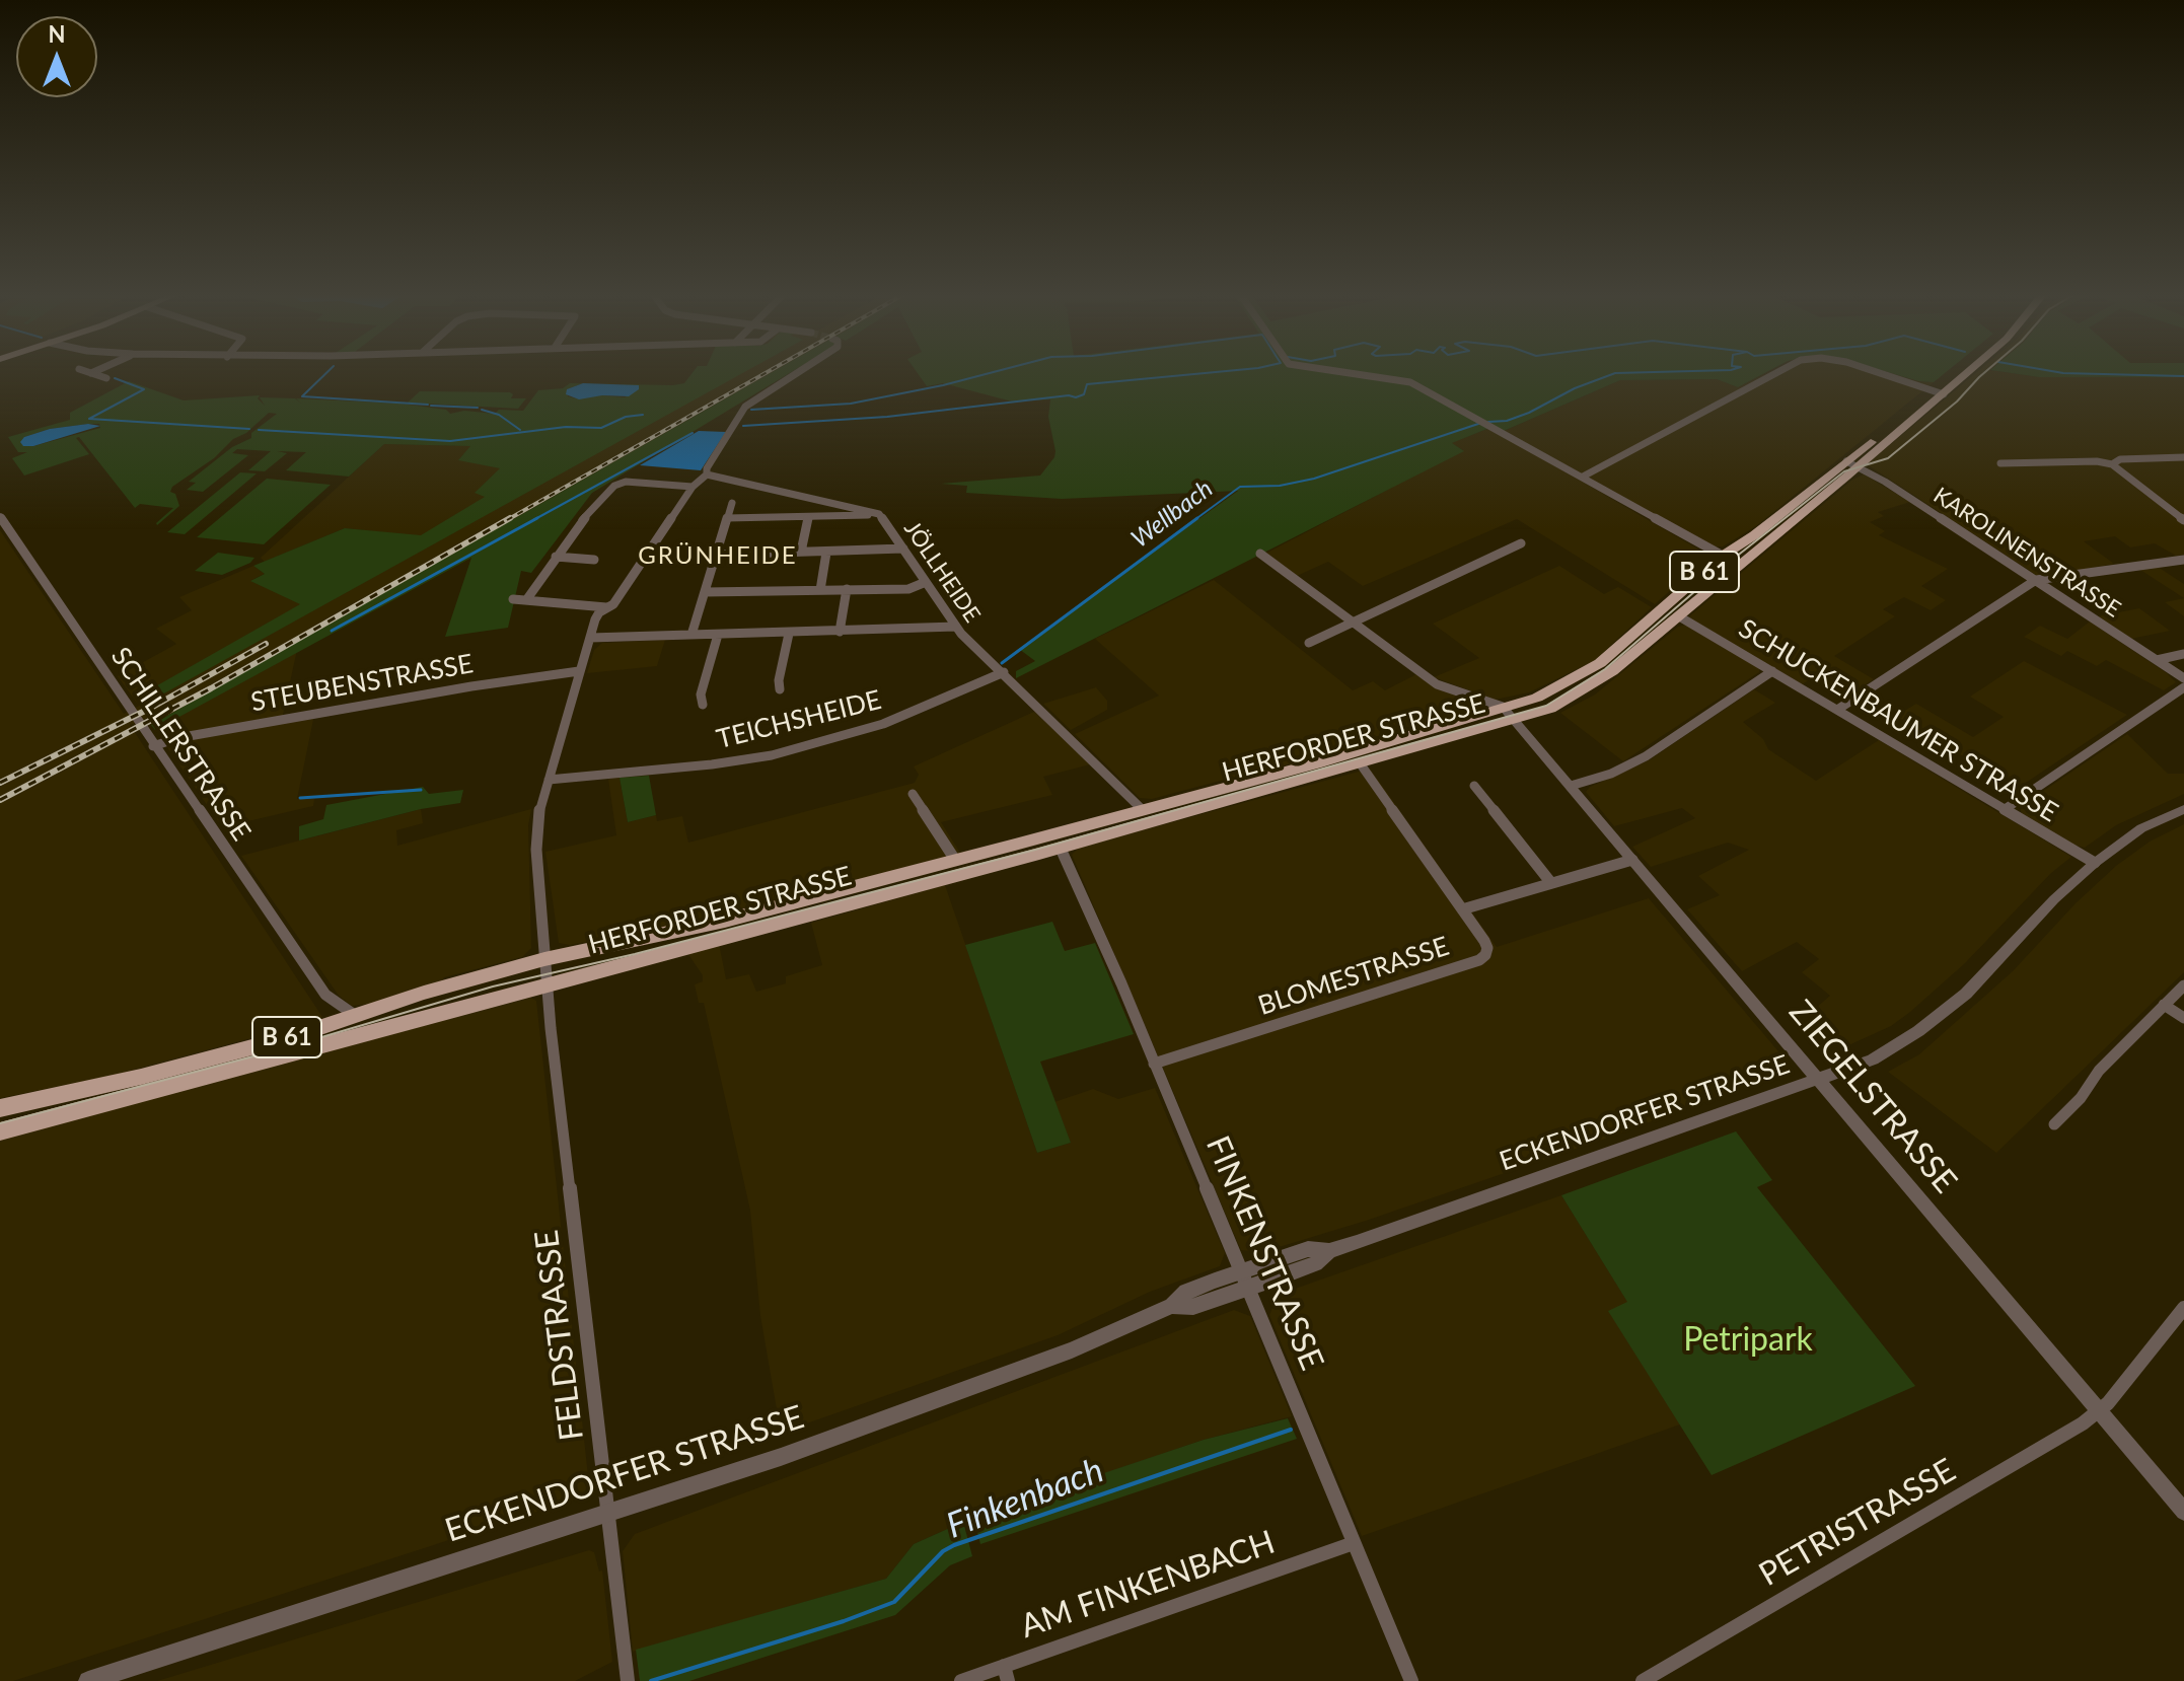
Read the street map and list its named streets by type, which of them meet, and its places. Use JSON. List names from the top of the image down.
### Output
{
  "streets": {
    "main road": ["B 61", "HERFORDER STRASSE"],
    "street": [
      "KAROLINENSTRASSE",
      "JÖLLHEIDE",
      "STEUBENSTRASSE",
      "TEICHSHEIDE",
      "SCHUCKENBAUMER STRASSE",
      "SCHILLERSTRASSE",
      "BLOMESTRASSE",
      "ZIEGELSTRASSE",
      "ECKENDORFER STRASSE",
      "FINKENSTRASSE",
      "FELDSTRASSE",
      "PETRISTRASSE",
      "AM FINKENBACH"
    ]
  },
  "crossings": [
    ["KAROLINENSTRASSE", "HERFORDER STRASSE"],
    ["JÖLLHEIDE", "TEICHSHEIDE"],
    ["JÖLLHEIDE", "HERFORDER STRASSE"],
    ["STEUBENSTRASSE", "SCHILLERSTRASSE"],
    ["SCHUCKENBAUMER STRASSE", "HERFORDER STRASSE"],
    ["SCHUCKENBAUMER STRASSE", "ECKENDORFER STRASSE"],
    ["HERFORDER STRASSE", "SCHILLERSTRASSE"],
    ["HERFORDER STRASSE", "BLOMESTRASSE"],
    ["HERFORDER STRASSE", "ZIEGELSTRASSE"],
    ["HERFORDER STRASSE", "FINKENSTRASSE"],
    ["HERFORDER STRASSE", "FELDSTRASSE"],
    ["BLOMESTRASSE", "FINKENSTRASSE"],
    ["ZIEGELSTRASSE", "ECKENDORFER STRASSE"],
    ["ZIEGELSTRASSE", "PETRISTRASSE"],
    ["ECKENDORFER STRASSE", "FINKENSTRASSE"],
    ["ECKENDORFER STRASSE", "FELDSTRASSE"],
    ["FINKENSTRASSE", "AM FINKENBACH"]
  ],
  "districts": ["GRÜNHEIDE"],
  "water": ["Wellbach", "Finkenbach"],
  "parks": ["Petripark"],
  "north": "top"
}
